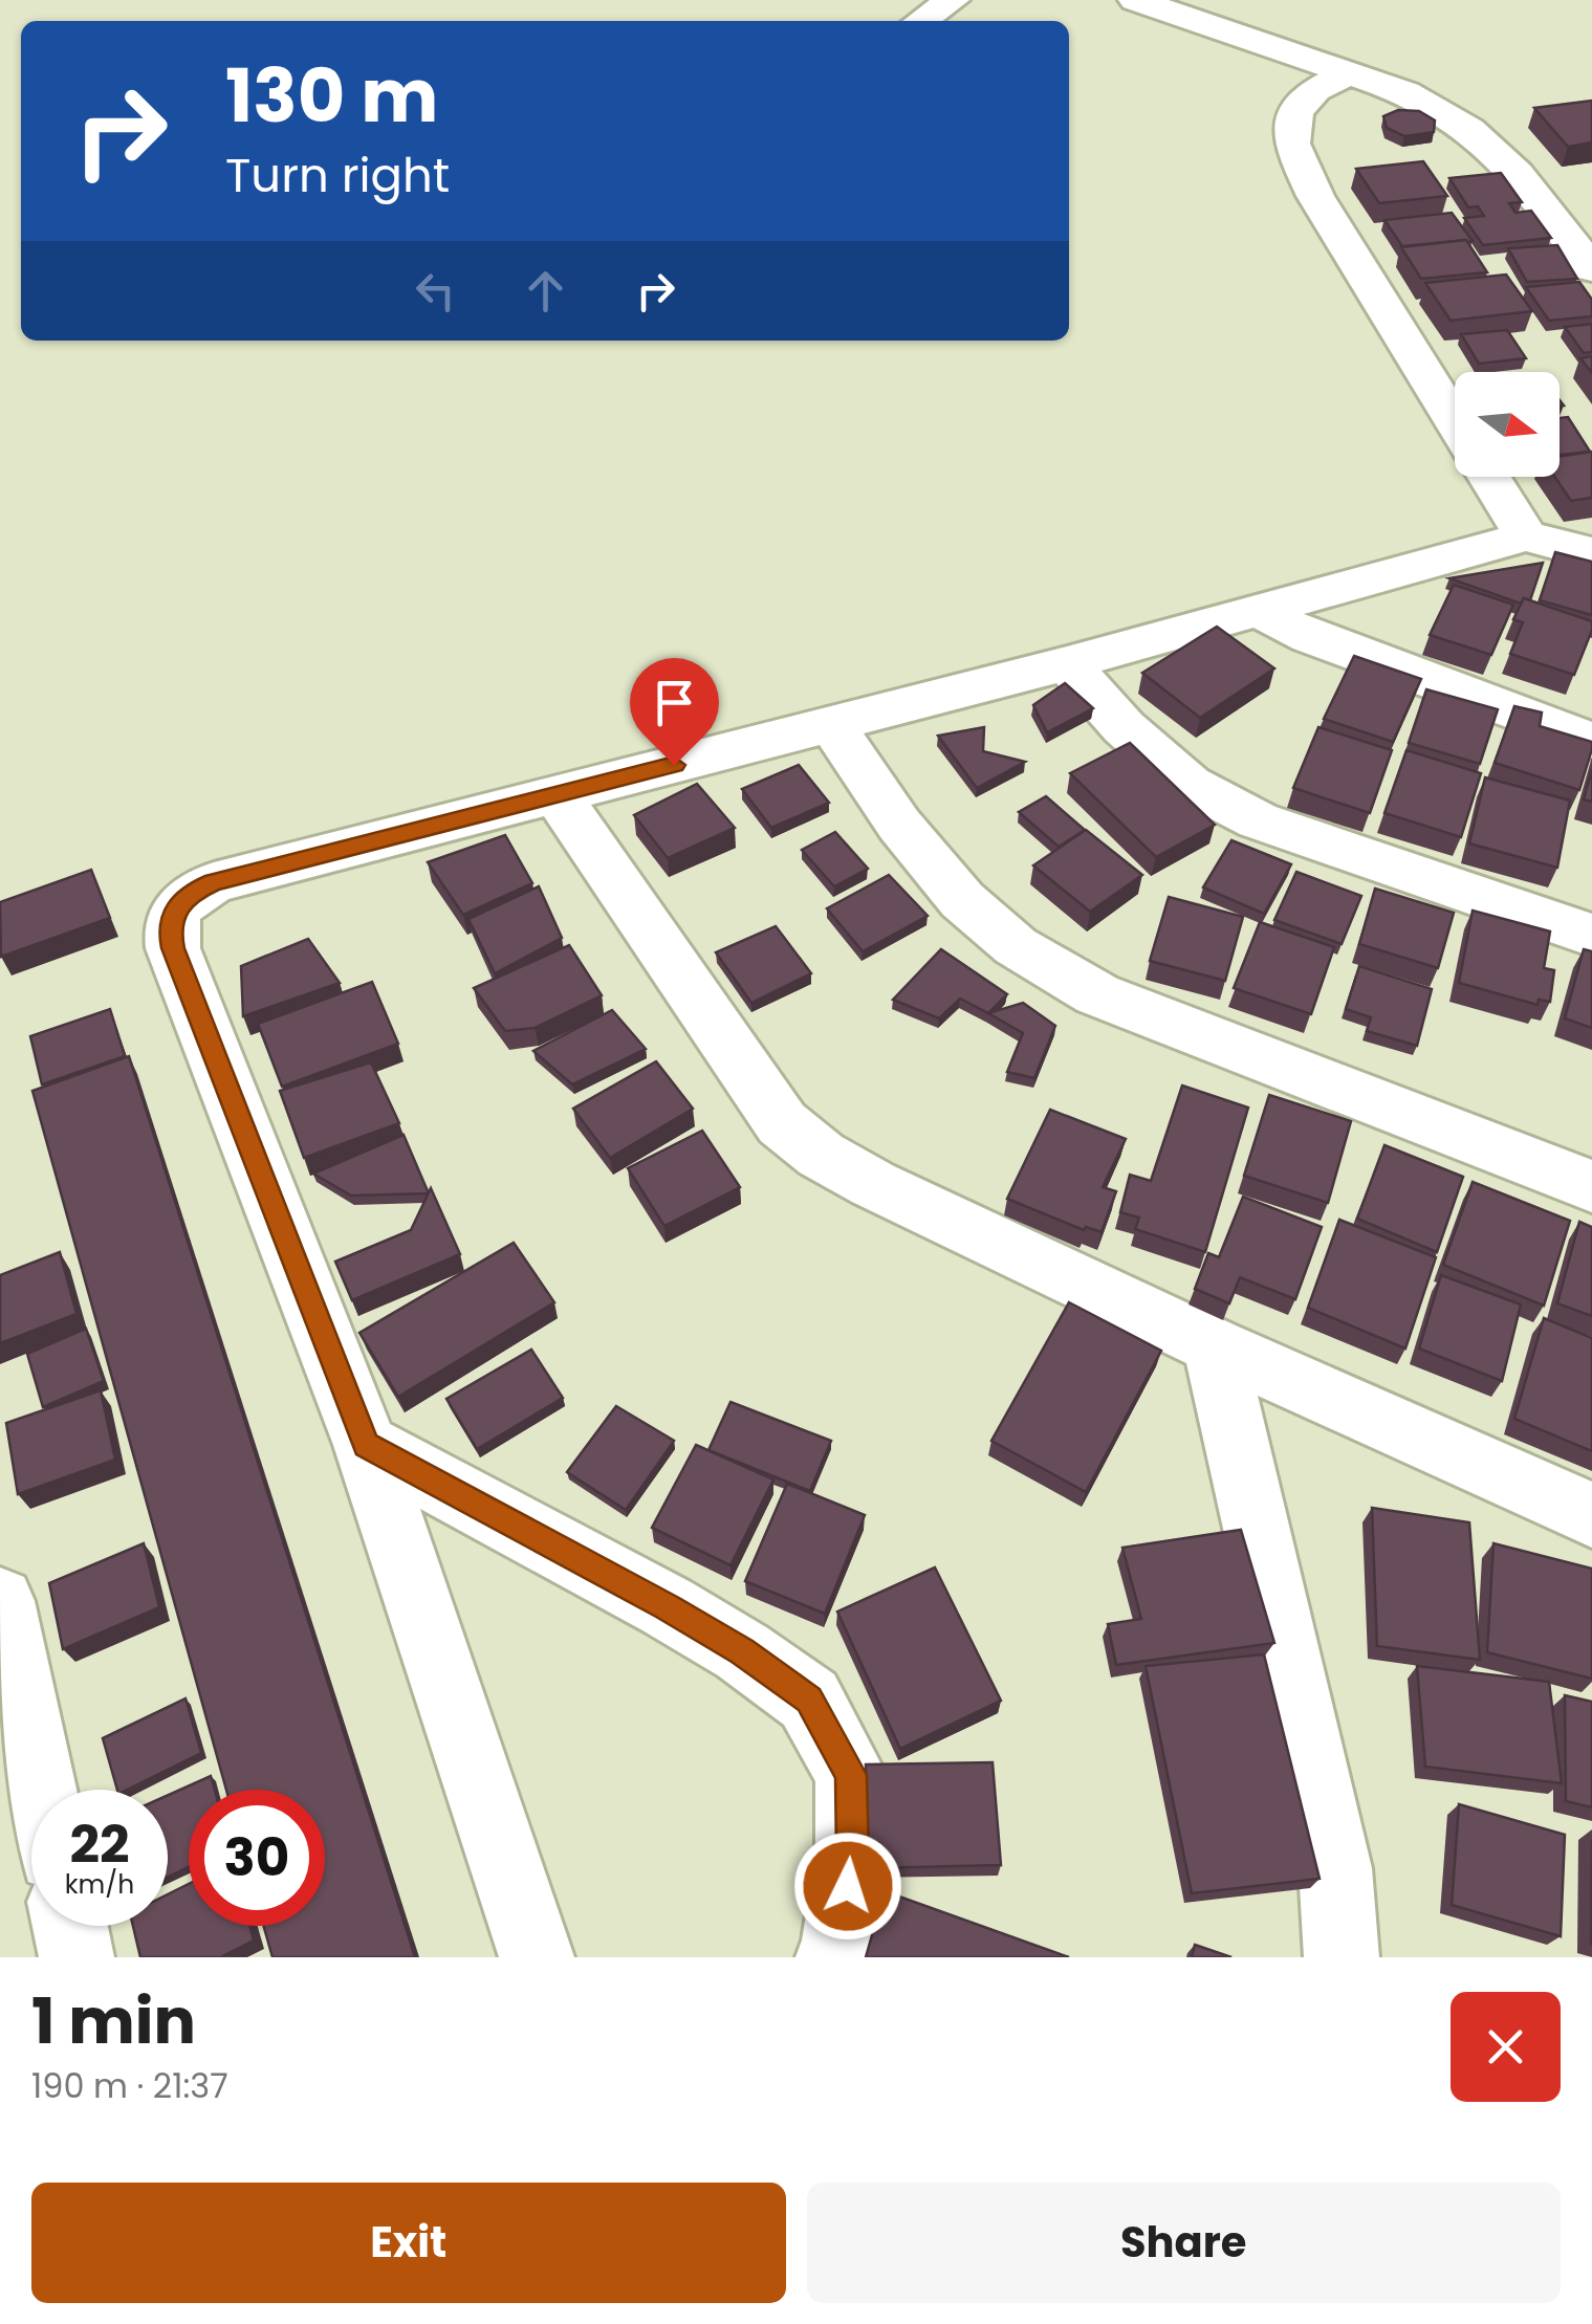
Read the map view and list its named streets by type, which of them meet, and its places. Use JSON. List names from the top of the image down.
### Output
{
  "north": "right",
  "page": {
    "turn": ["130 m", "Turn right"],
    "speed": "22 km/h",
    "limit": "30",
    "heading": ["1 min", "190 m · 21:37"],
    "buttons": ["Exit", "Share"]
  }
}
